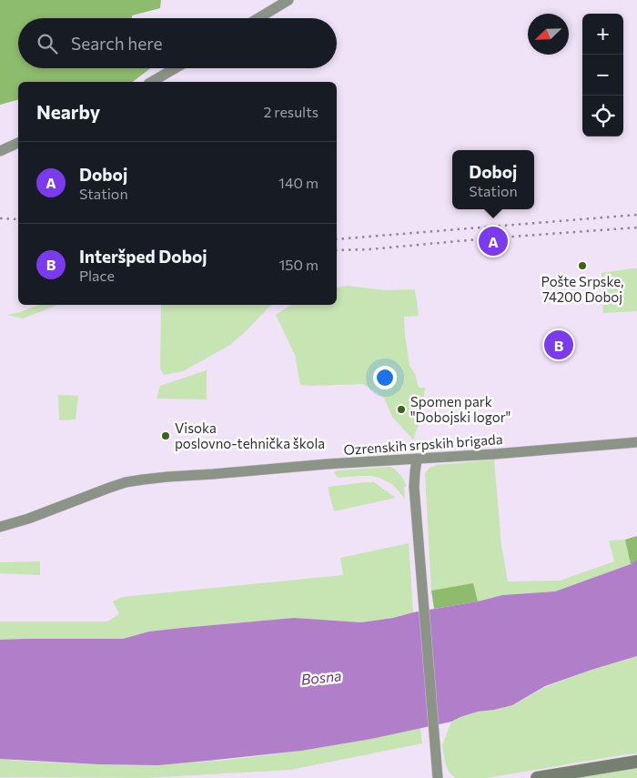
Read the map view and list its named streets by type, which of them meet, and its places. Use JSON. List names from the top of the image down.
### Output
{
  "streets": {
    "main road": ["Ozrenskih srpskih brigada"]
  },
  "water": ["Bosna"],
  "places": ["Pošte Srpske, 74200 Doboj", "Spomen park \"Dobojski logor\"", "Visoka poslovno-tehnička škola"],
  "north": "bottom left",
  "page": {
    "map_buttons": ["+", "−"],
    "search": "Search here",
    "heading": ["Nearby", "2 results"],
    "list": [
      {
        "mark": "A",
        "name": "Doboj",
        "note": "Station",
        "value": "140 m"
      },
      {
        "mark": "B",
        "name": "Interšped Doboj",
        "note": "Place",
        "value": "150 m"
      }
    ],
    "popup": ["Doboj", "Station"],
    "pins": ["A", "B"]
  }
}
